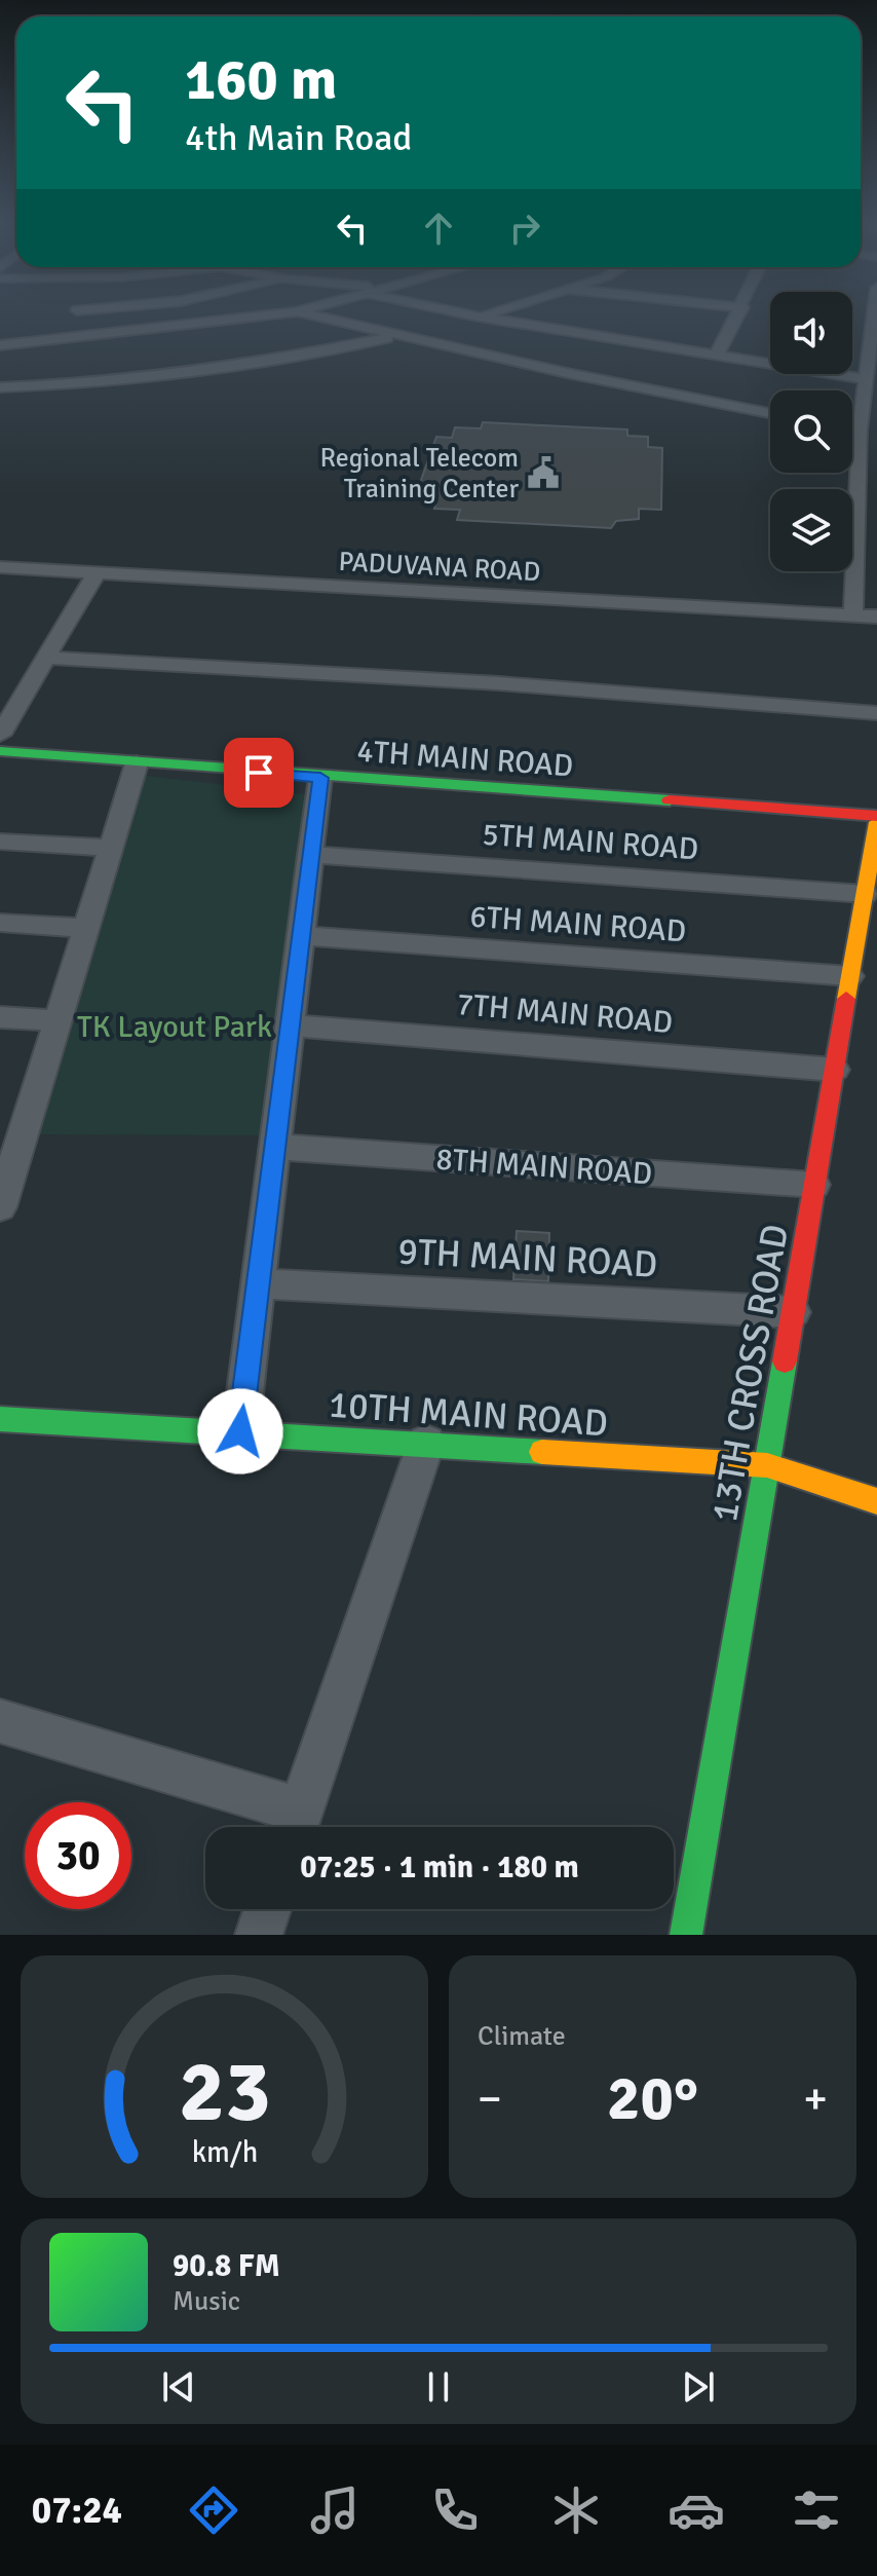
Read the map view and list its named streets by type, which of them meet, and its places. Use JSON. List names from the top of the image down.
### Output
{
  "streets": {
    "street": [
      "PADUVANA ROAD",
      "4TH MAIN ROAD",
      "5TH MAIN ROAD",
      "6TH MAIN ROAD",
      "7TH MAIN ROAD",
      "8TH MAIN ROAD",
      "9TH MAIN ROAD",
      "13TH CROSS ROAD",
      "10TH MAIN ROAD"
    ]
  },
  "crossings": [
    ["4TH MAIN ROAD", "13TH CROSS ROAD"],
    ["5TH MAIN ROAD", "13TH CROSS ROAD"],
    ["6TH MAIN ROAD", "13TH CROSS ROAD"],
    ["7TH MAIN ROAD", "13TH CROSS ROAD"],
    ["8TH MAIN ROAD", "13TH CROSS ROAD"],
    ["9TH MAIN ROAD", "13TH CROSS ROAD"],
    ["13TH CROSS ROAD", "10TH MAIN ROAD"]
  ],
  "parks": ["TK Layout Park"],
  "places": {
    "public building": ["Regional Telecom Training Center"]
  },
  "page": {
    "turn": ["160 m", "4th Main Road"],
    "limit": "30",
    "trip": "07:25 · 1 min · 180 m",
    "tile": "Climate",
    "heat": ["−", "20°", "+"],
    "song": ["90.8 FM", "Music"],
    "tabs": "07:24",
    "gauge": ["23", "km/h"]
  }
}
